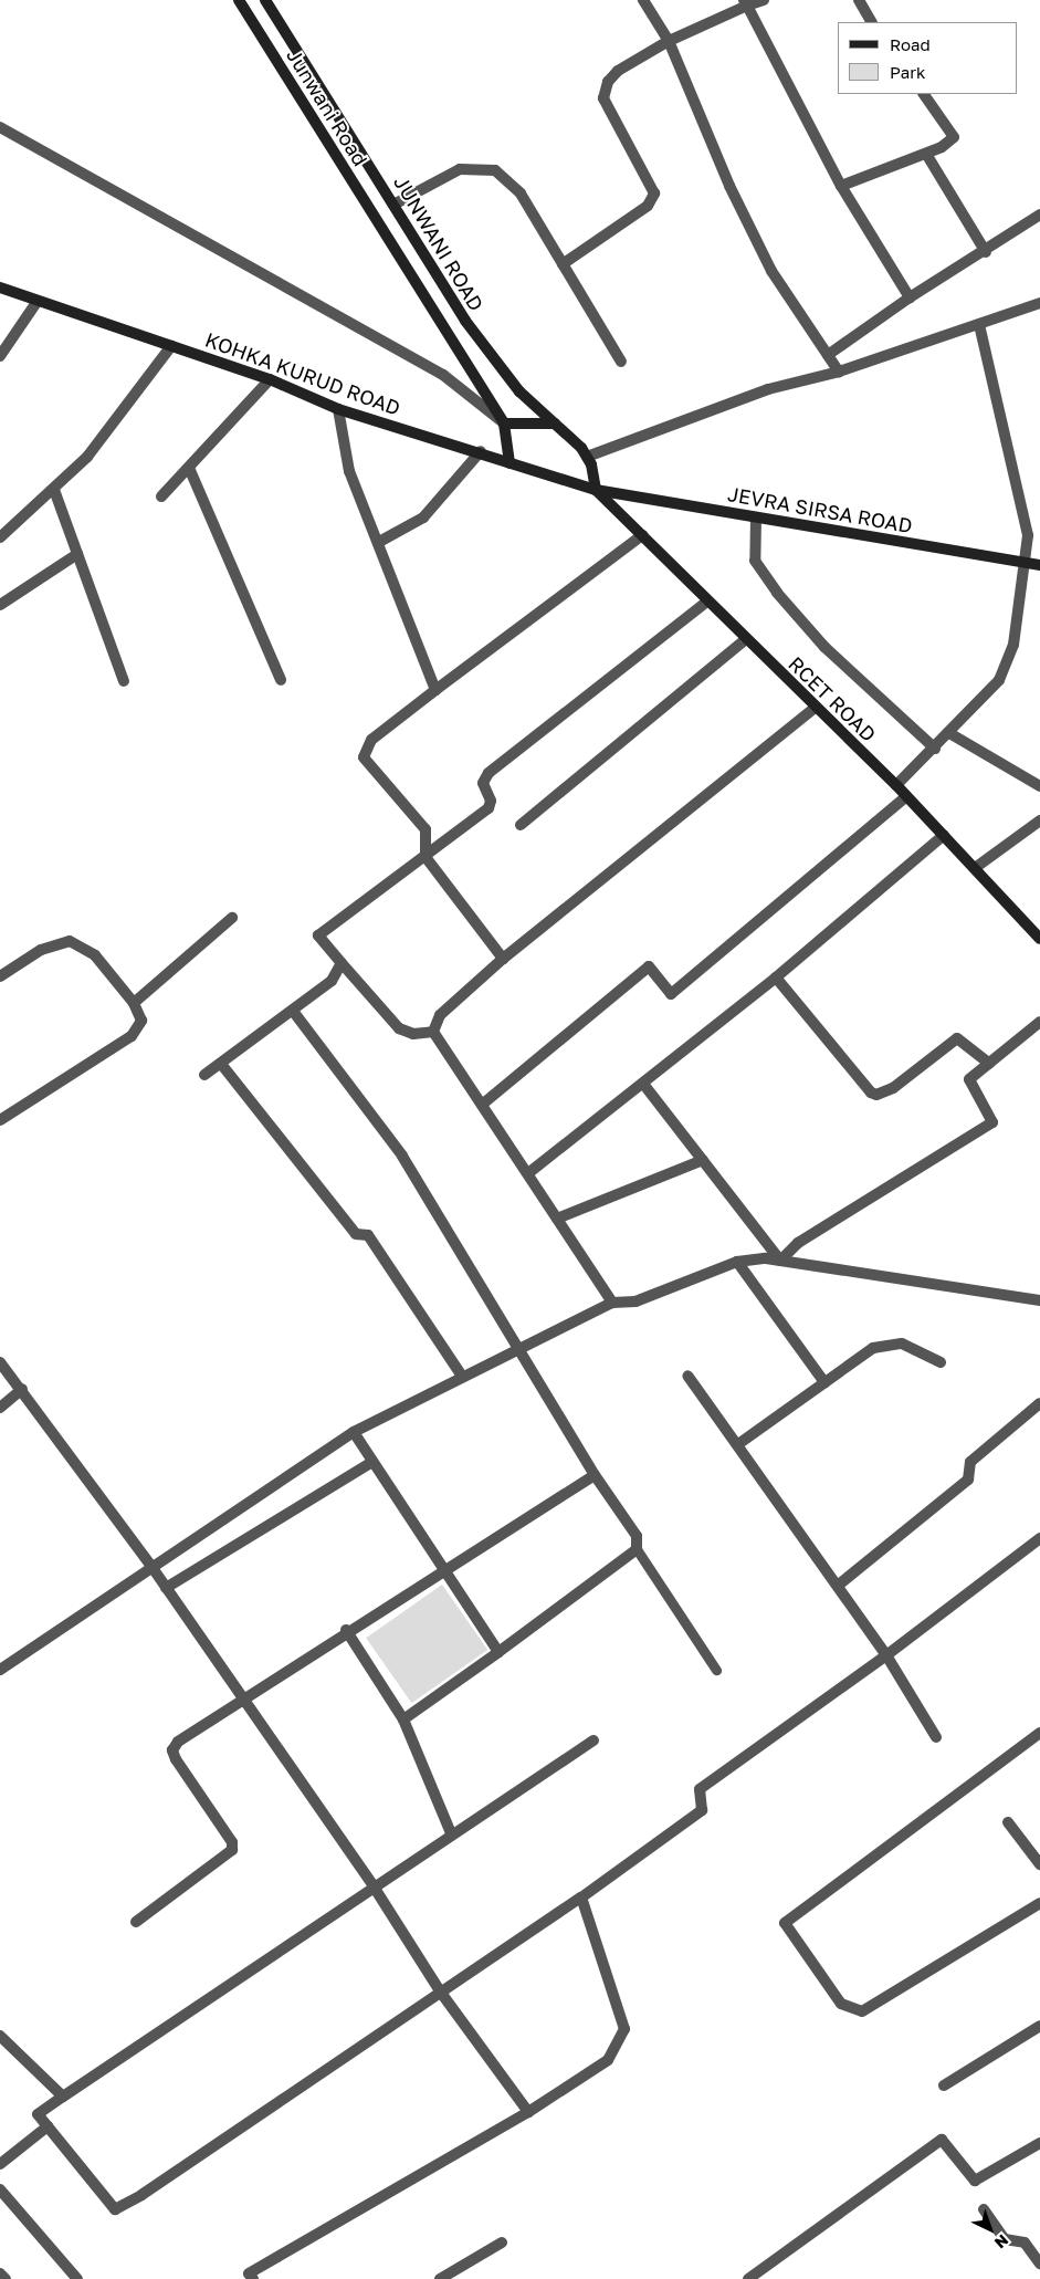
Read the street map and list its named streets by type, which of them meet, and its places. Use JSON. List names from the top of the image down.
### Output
{
  "streets": {
    "main road": [
      "Junwani Road",
      "JUNWANI ROAD",
      "KOHKA KURUD ROAD",
      "JEVRA SIRSA ROAD",
      "RCET ROAD"
    ]
  },
  "crossings": [
    ["Junwani Road", "KOHKA KURUD ROAD"],
    ["KOHKA KURUD ROAD", "JEVRA SIRSA ROAD"],
    ["KOHKA KURUD ROAD", "RCET ROAD"],
    ["JEVRA SIRSA ROAD", "RCET ROAD"]
  ],
  "legend": ["Road", "Park"],
  "north": "bottom right"
}
